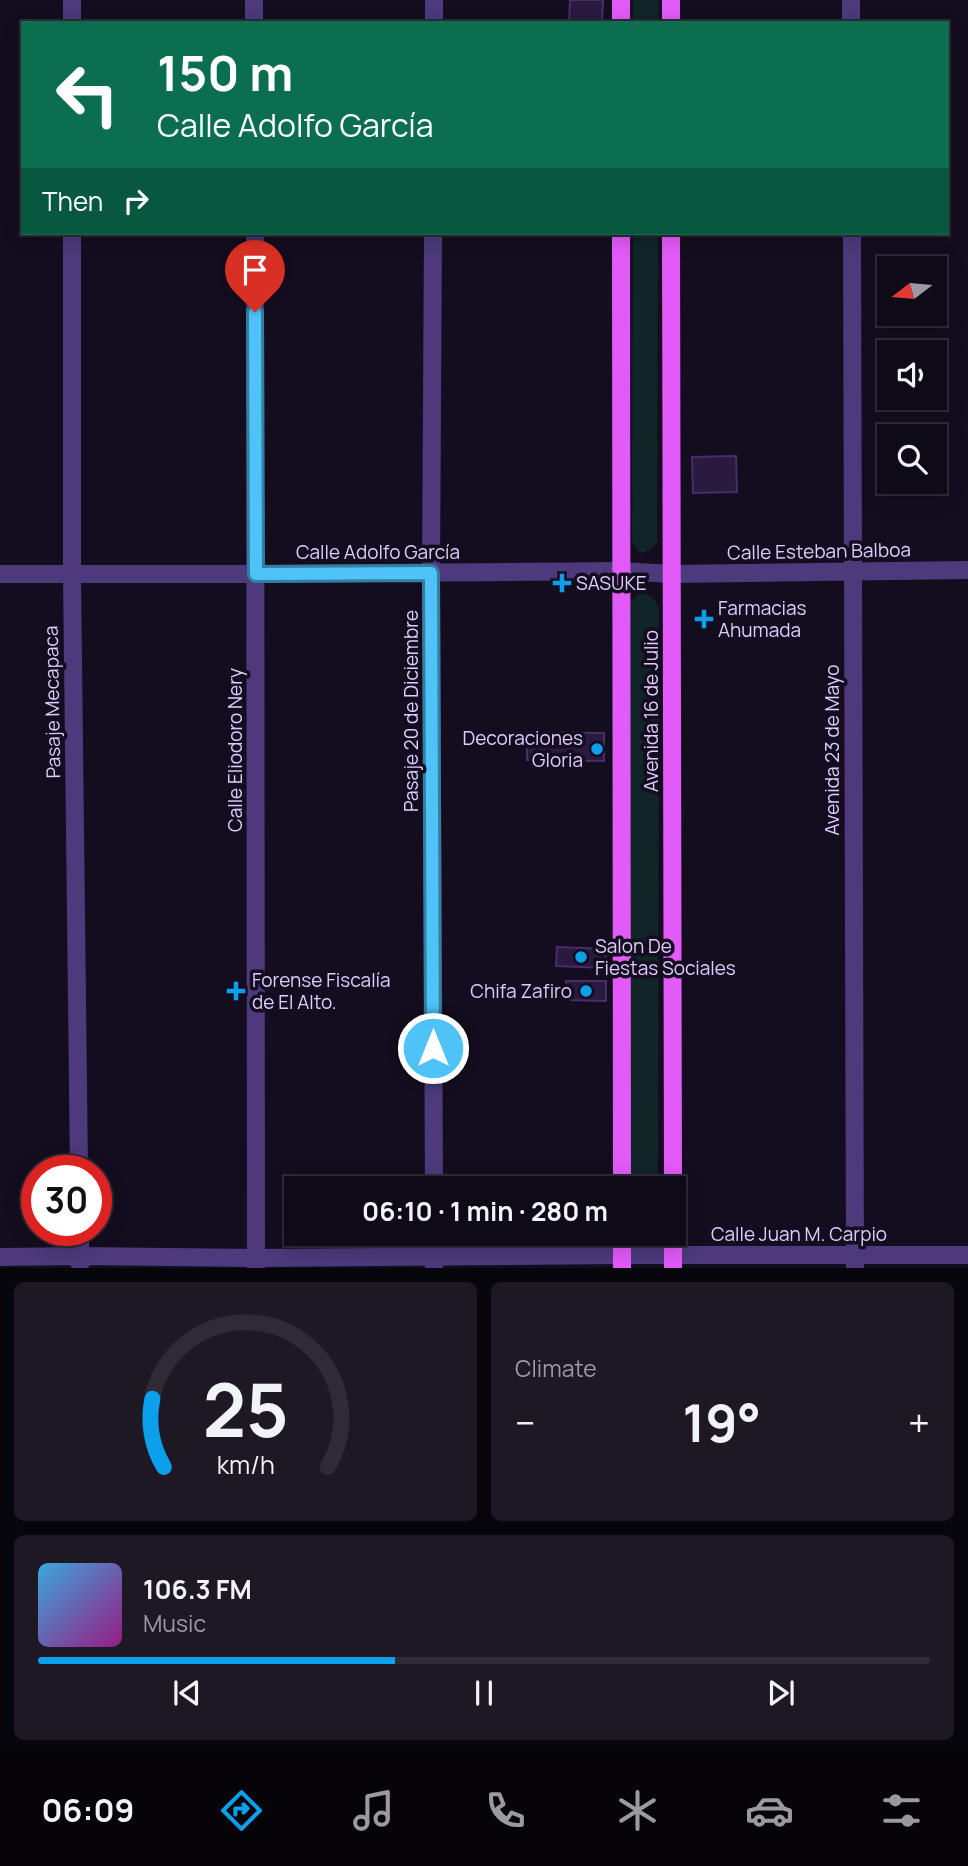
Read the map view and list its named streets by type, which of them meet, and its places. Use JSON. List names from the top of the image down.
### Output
{
  "streets": {
    "main road": ["Avenida 16 de Julio"],
    "street": [
      "Calle Esteban Balboa",
      "Calle Adolfo García",
      "Pasaje Mecapaca",
      "Pasaje 20 de Diciembre",
      "Calle Eliodoro Nery",
      "Avenida 23 de Mayo",
      "Calle Juan M. Carpio"
    ]
  },
  "crossings": [
    ["Calle Esteban Balboa", "Calle Adolfo García"],
    ["Calle Esteban Balboa", "Avenida 16 de Julio"],
    ["Calle Esteban Balboa", "Avenida 23 de Mayo"],
    ["Calle Adolfo García", "Pasaje Mecapaca"],
    ["Calle Adolfo García", "Pasaje 20 de Diciembre"],
    ["Calle Adolfo García", "Avenida 16 de Julio"],
    ["Calle Adolfo García", "Calle Eliodoro Nery"],
    ["Calle Eliodoro Nery", "Calle Juan M. Carpio"],
    ["Avenida 23 de Mayo", "Calle Juan M. Carpio"]
  ],
  "places": {
    "health": ["SASUKE", "Farmacias Ahumada", "Forense Fiscalía de El Alto."],
    "other": ["Decoraciones Gloria", "Salon De Fiestas Sociales", "Chifa Zafiro"]
  },
  "north": "left",
  "page": {
    "turn": ["150 m", "Calle Adolfo García"],
    "then": "Then",
    "limit": "30",
    "trip": "06:10 · 1 min · 280 m",
    "tile": "Climate",
    "heat": ["−", "19°", "+"],
    "song": ["106.3 FM", "Music"],
    "tabs": "06:09",
    "gauge": ["25", "km/h"]
  }
}
